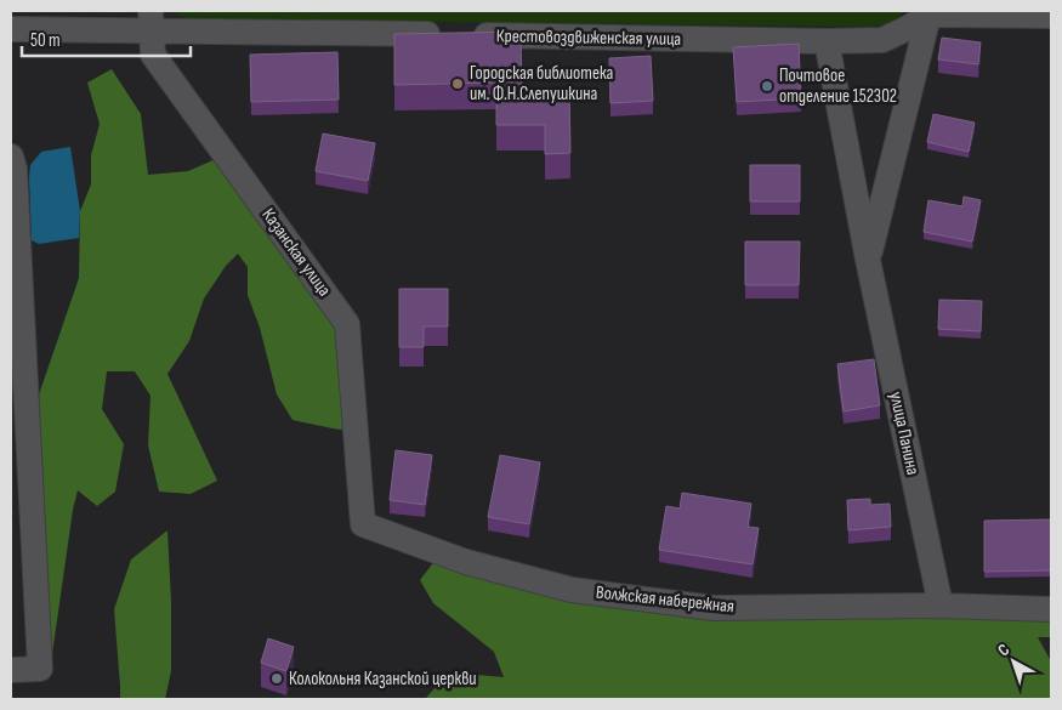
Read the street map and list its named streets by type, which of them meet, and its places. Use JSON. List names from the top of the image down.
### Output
{
  "streets": {
    "street": [
      "Крестовоздвиженская улица",
      "Казанская улица",
      "улица Панина",
      "Волжская набережная"
    ]
  },
  "crossings": [
    ["Крестовоздвиженская улица", "Казанская улица"],
    ["Крестовоздвиженская улица", "улица Панина"],
    ["Казанская улица", "Волжская набережная"],
    ["улица Панина", "Волжская набережная"]
  ],
  "places": ["Городская библиотека им. Ф.Н.Слепушкина", "Почтовое отделение 152302", "Колокольня Казанской церкви"],
  "scale_bar": "50 m",
  "north": "top left"
}
